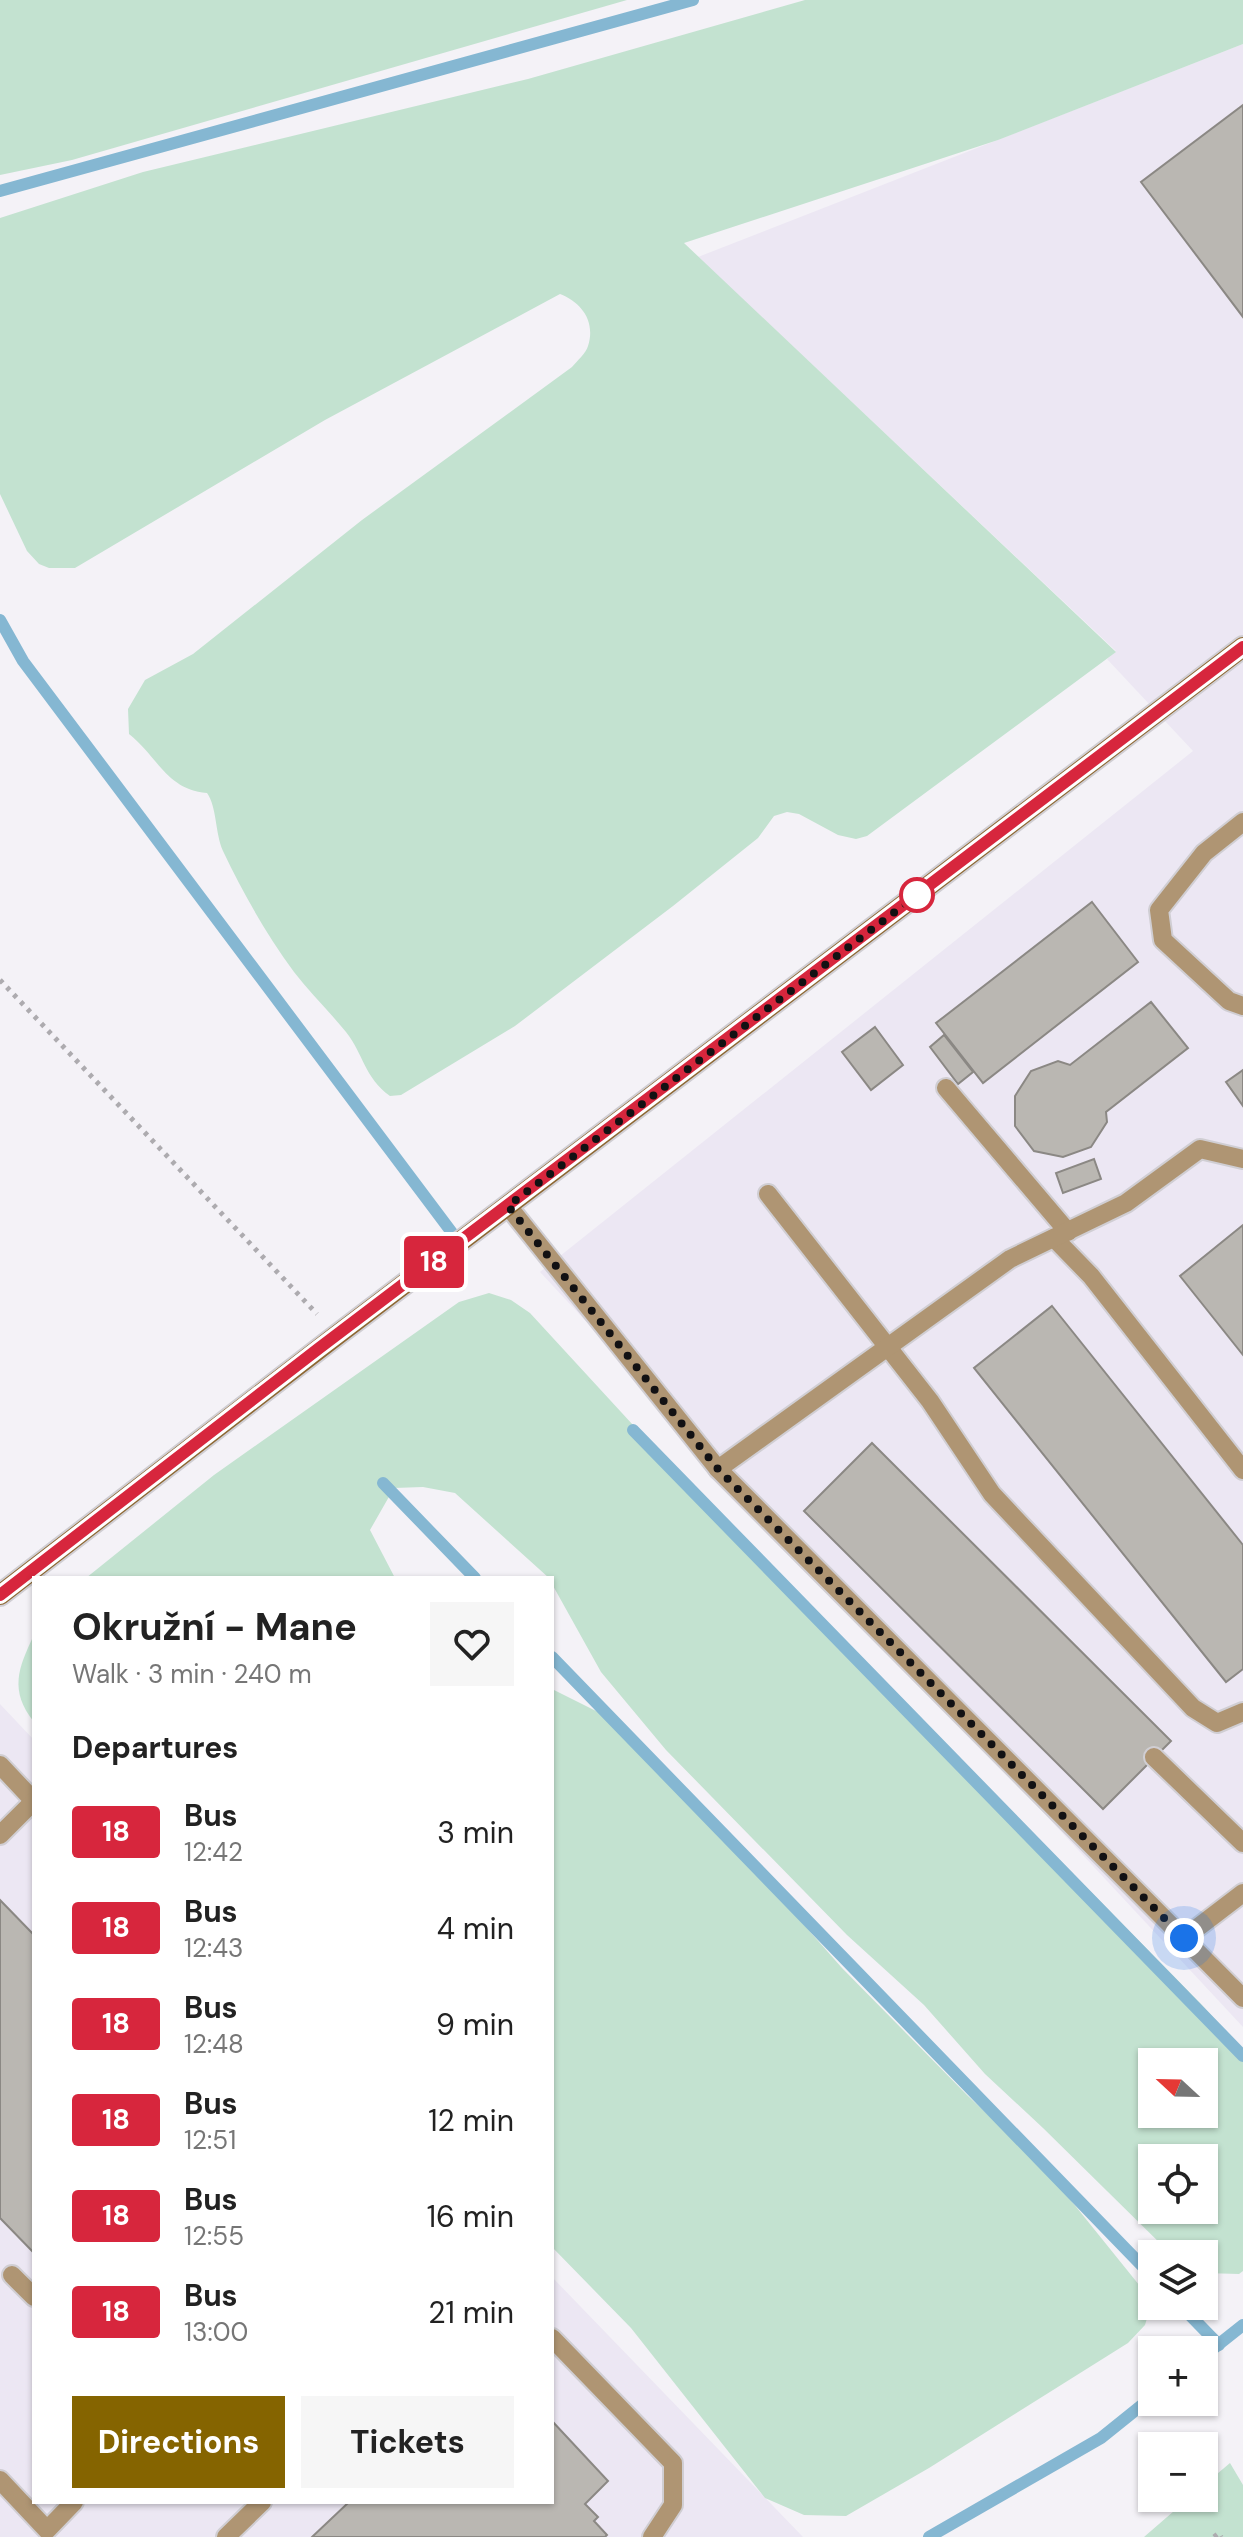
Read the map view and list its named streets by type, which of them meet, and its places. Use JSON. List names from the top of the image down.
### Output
{
  "lines": ["bus line 18"],
  "north": "left",
  "page": {
    "on_map": "18",
    "heading": [
      ["Okružní - Mane", "Walk · 3 min · 240 m"],
      "Departures"
    ],
    "list": [
      {
        "mark": "18",
        "name": "Bus",
        "note": "12:42",
        "value": "3 min"
      },
      {
        "mark": "18",
        "name": "Bus",
        "note": "12:43",
        "value": "4 min"
      },
      {
        "mark": "18",
        "name": "Bus",
        "note": "12:48",
        "value": "9 min"
      },
      {
        "mark": "18",
        "name": "Bus",
        "note": "12:51",
        "value": "12 min"
      },
      {
        "mark": "18",
        "name": "Bus",
        "note": "12:55",
        "value": "16 min"
      },
      {
        "mark": "18",
        "name": "Bus",
        "note": "13:00",
        "value": "21 min"
      }
    ],
    "map_buttons": ["+", "−"],
    "buttons": ["Directions", "Tickets"]
  }
}
